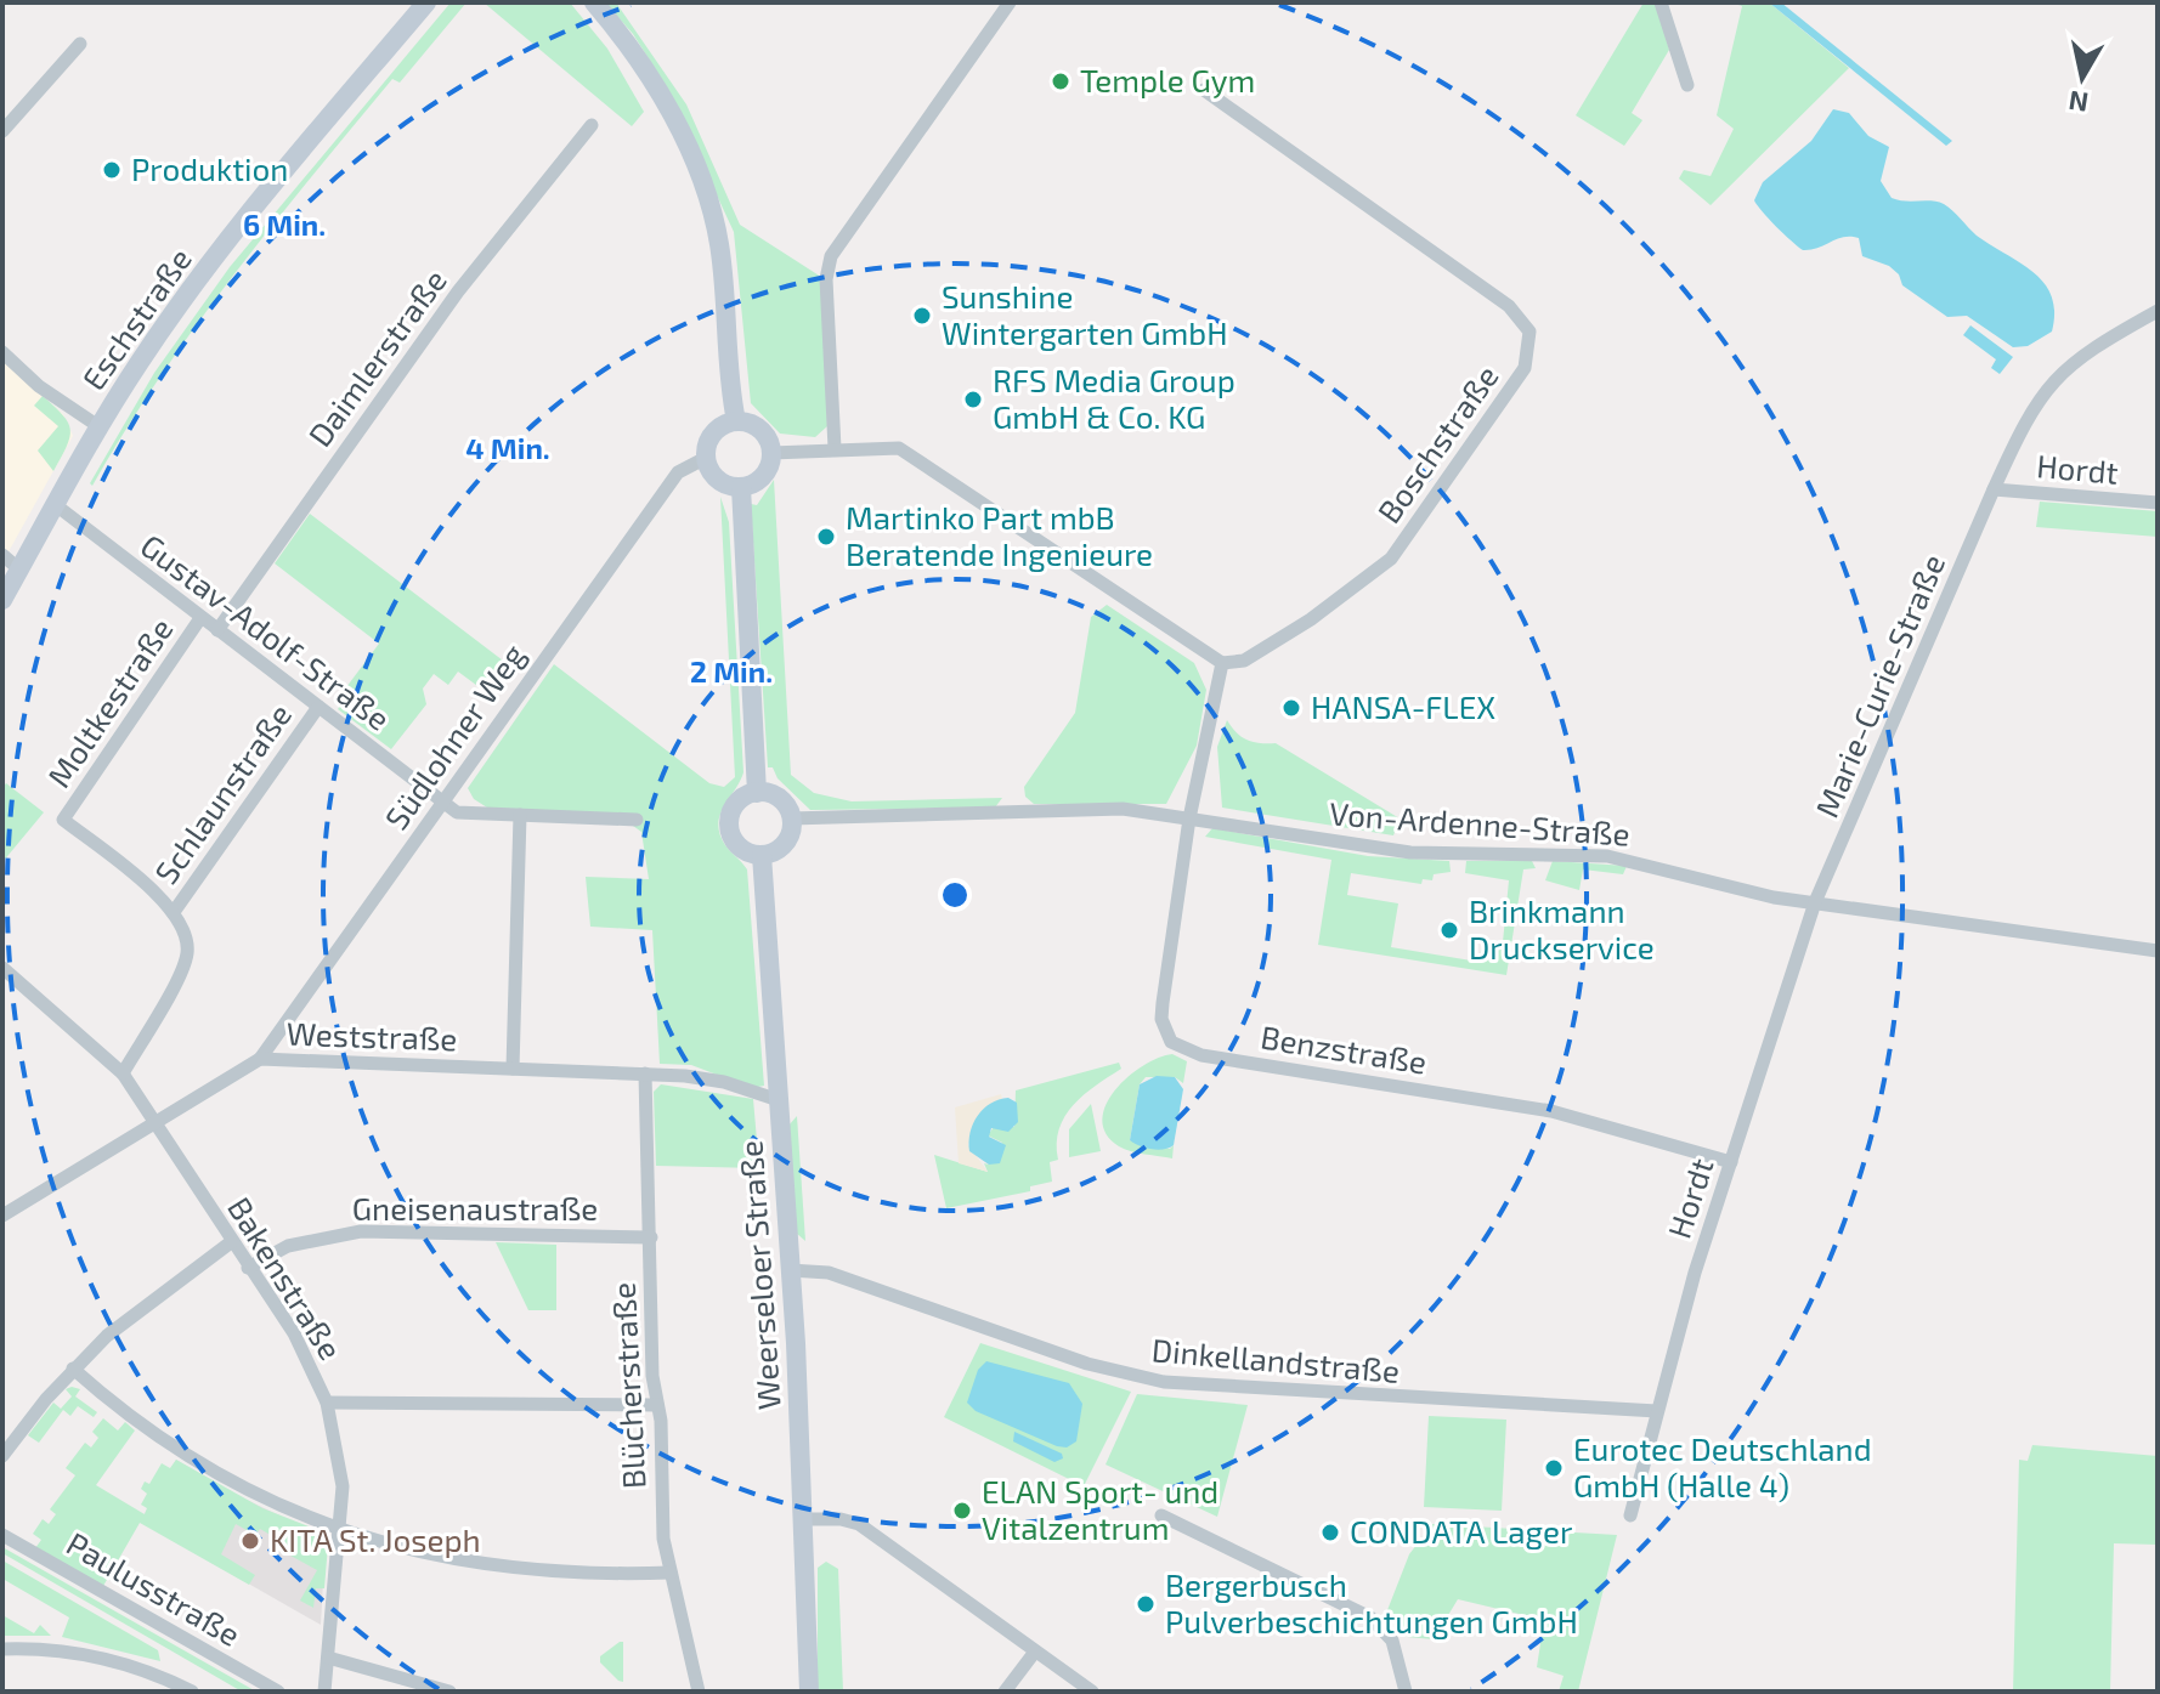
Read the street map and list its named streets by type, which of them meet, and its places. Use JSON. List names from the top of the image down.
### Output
{
  "streets": {
    "street": [
      "Eschstraße",
      "Daimlerstraße",
      "Boschstraße",
      "Hordt",
      "Gustav-Adolf-Straße",
      "Marie-Curie-Straße",
      "Moltkestraße",
      "Südlohner Weg",
      "Schlaunstraße",
      "Von-Ardenne-Straße",
      "Weststraße",
      "Benzstraße",
      "Gneisenaustraße",
      "Weerseloer Straße",
      "Bakenstraße",
      "Dinkellandstraße",
      "Blücherstraße",
      "Paulusstraße"
    ]
  },
  "crossings": [
    ["Eschstraße", "Gustav-Adolf-Straße"],
    ["Daimlerstraße", "Gustav-Adolf-Straße"],
    ["Hordt", "Marie-Curie-Straße"],
    ["Hordt", "Von-Ardenne-Straße"],
    ["Hordt", "Benzstraße"],
    ["Hordt", "Dinkellandstraße"],
    ["Gustav-Adolf-Straße", "Moltkestraße"],
    ["Gustav-Adolf-Straße", "Südlohner Weg"],
    ["Gustav-Adolf-Straße", "Schlaunstraße"],
    ["Marie-Curie-Straße", "Von-Ardenne-Straße"],
    ["Moltkestraße", "Schlaunstraße"],
    ["Südlohner Weg", "Weststraße"],
    ["Von-Ardenne-Straße", "Benzstraße"],
    ["Von-Ardenne-Straße", "Weerseloer Straße"],
    ["Weststraße", "Weerseloer Straße"],
    ["Weststraße", "Bakenstraße"],
    ["Weststraße", "Blücherstraße"],
    ["Gneisenaustraße", "Bakenstraße"],
    ["Gneisenaustraße", "Blücherstraße"],
    ["Weerseloer Straße", "Dinkellandstraße"]
  ],
  "places": [
    "Temple Gym",
    "Produktion",
    "Sunshine Wintergarten GmbH",
    "RFS Media Group GmbH & Co. KG",
    "Martinko Part mbB Beratende Ingenieure",
    "HANSA-FLEX",
    "Brinkmann Druckservice",
    "Eurotec Deutschland GmbH (Halle 4)",
    "ELAN Sport- und Vitalzentrum",
    "CONDATA Lager",
    "KITA St. Joseph",
    "Bergerbusch Pulverbeschichtungen GmbH"
  ],
  "north": "bottom",
  "rings": ["6 Min.", "4 Min.", "2 Min."]
}
